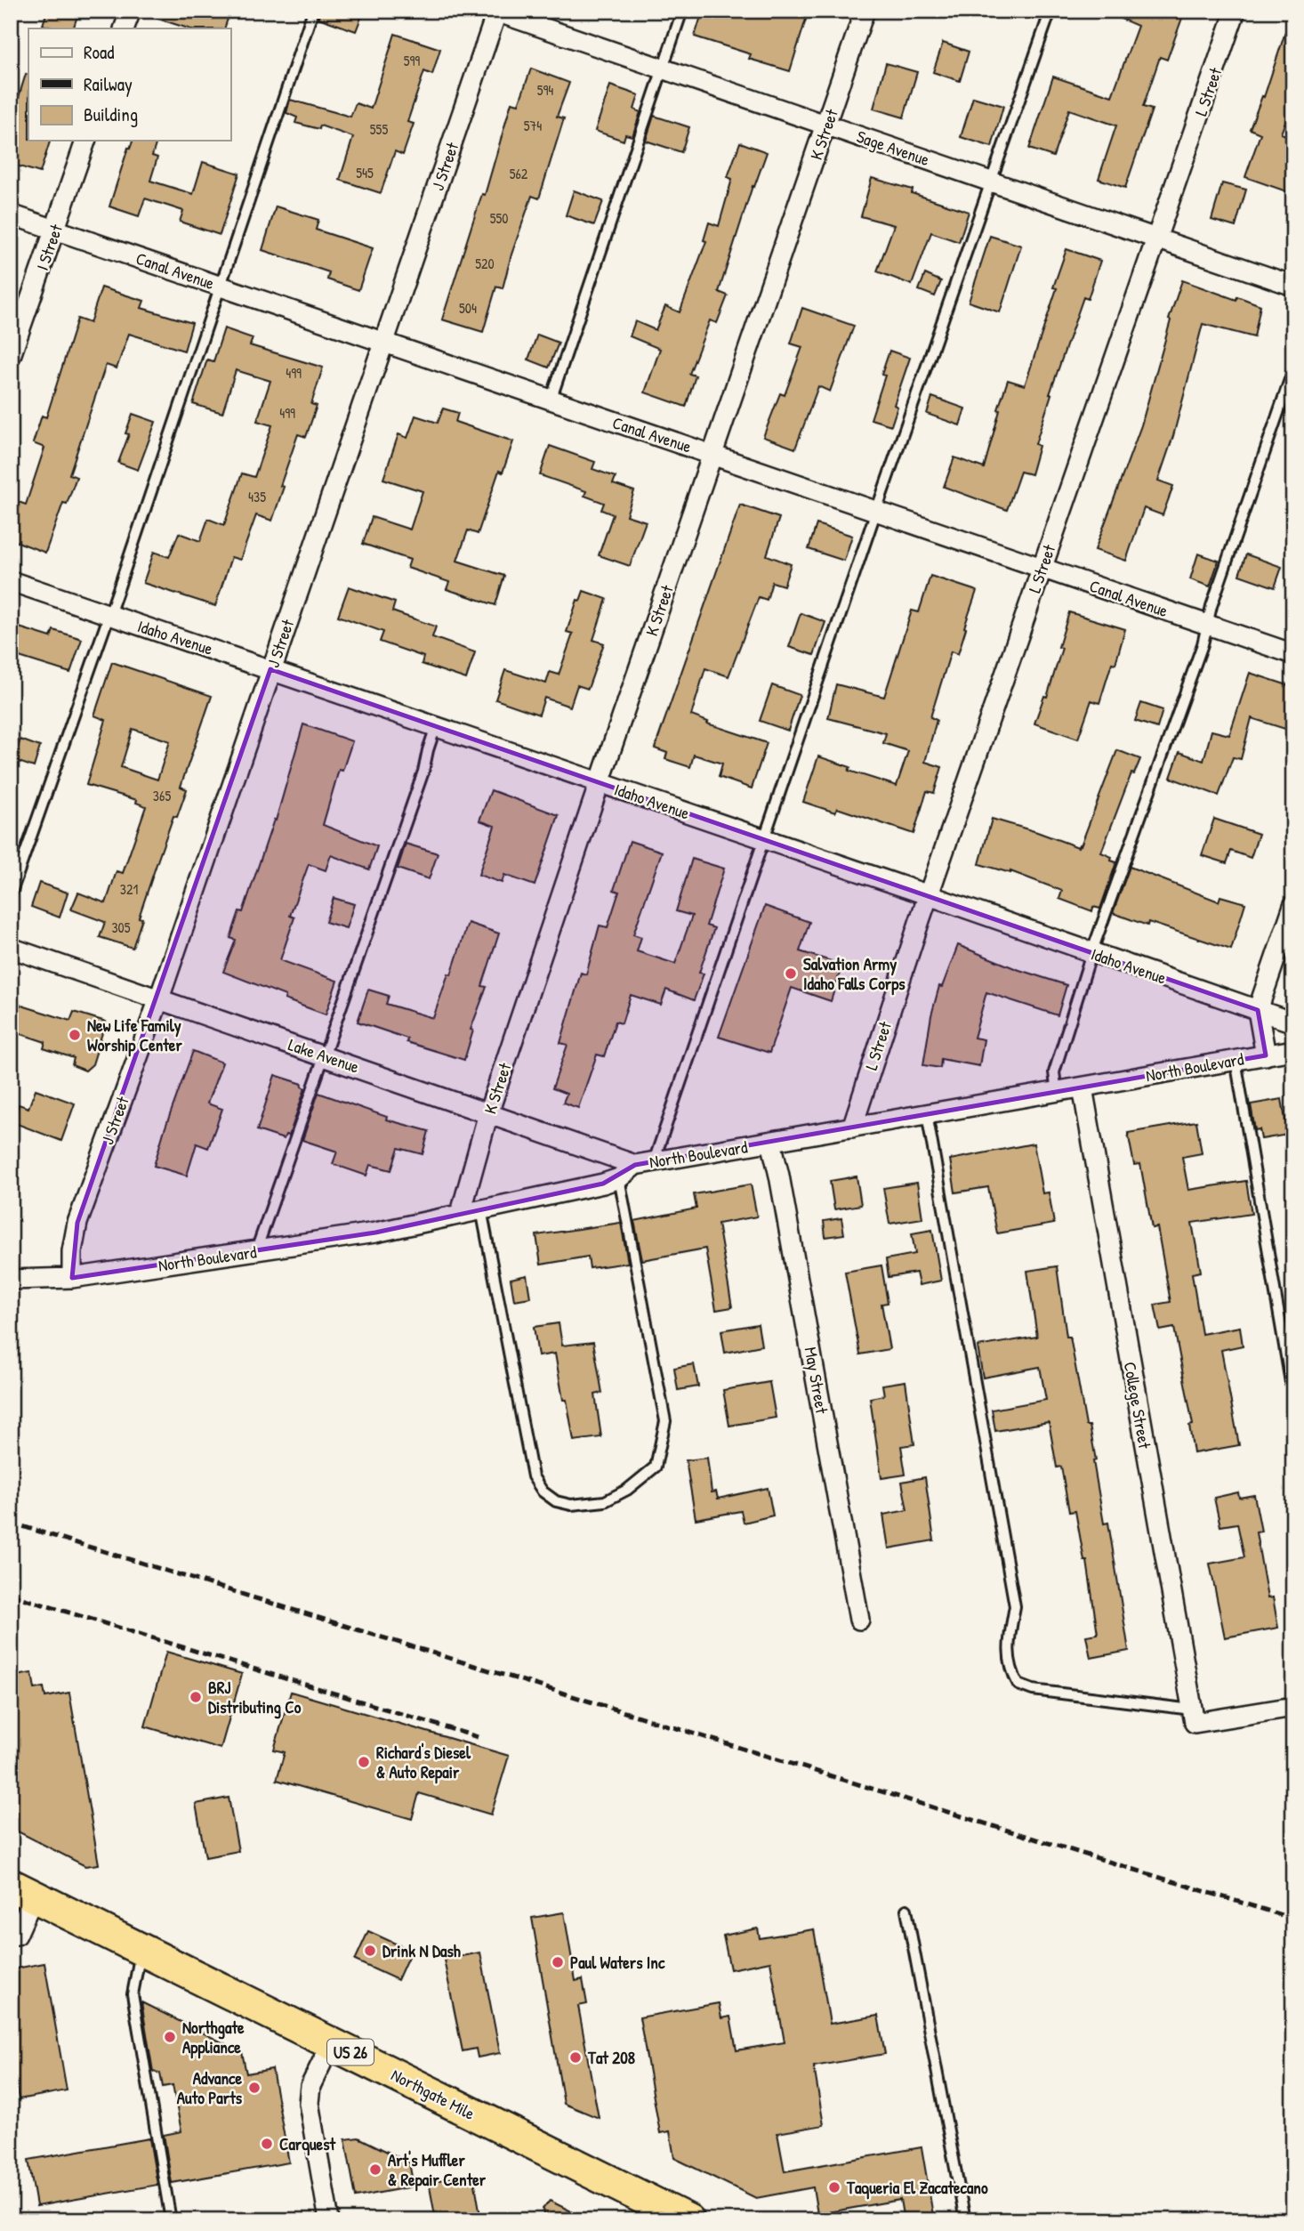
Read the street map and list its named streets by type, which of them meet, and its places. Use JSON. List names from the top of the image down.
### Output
{
  "streets": {
    "highway": ["US 26", "Northgate Mile"],
    "street": [
      "L Street",
      "K Street",
      "Sage Avenue",
      "J Street",
      "I Street",
      "Canal Avenue",
      "Idaho Avenue",
      "Lake Avenue",
      "North Boulevard",
      "May Street",
      "College Street"
    ]
  },
  "crossings": [
    ["L Street", "Sage Avenue"],
    ["L Street", "Canal Avenue"],
    ["L Street", "Idaho Avenue"],
    ["L Street", "North Boulevard"],
    ["K Street", "Sage Avenue"],
    ["K Street", "Canal Avenue"],
    ["K Street", "Idaho Avenue"],
    ["K Street", "Lake Avenue"],
    ["K Street", "North Boulevard"],
    ["Sage Avenue", "J Street"],
    ["J Street", "Canal Avenue"],
    ["J Street", "Idaho Avenue"],
    ["J Street", "Lake Avenue"],
    ["J Street", "North Boulevard"],
    ["I Street", "Canal Avenue"],
    ["Lake Avenue", "North Boulevard"],
    ["North Boulevard", "May Street"],
    ["North Boulevard", "College Street"]
  ],
  "places": [
    "Salvation Army Idaho Falls Corps",
    "New Life Family Worship Center",
    "BRJ Distributing Co",
    "Richard's Diesel & Auto Repair",
    "Drink N Dash",
    "Paul Waters Inc",
    "Northgate Appliance",
    "Tat 208",
    "Advance Auto Parts",
    "Carquest",
    "Art's Muffler & Repair Center",
    "Taqueria El Zacatecano"
  ],
  "house_numbers": [
    "599",
    "594",
    "574",
    "555",
    "545",
    "562",
    "550",
    "520",
    "504",
    "499",
    "499",
    "435",
    "365",
    "321",
    "305"
  ],
  "legend": ["Road", "Railway", "Building"]
}
